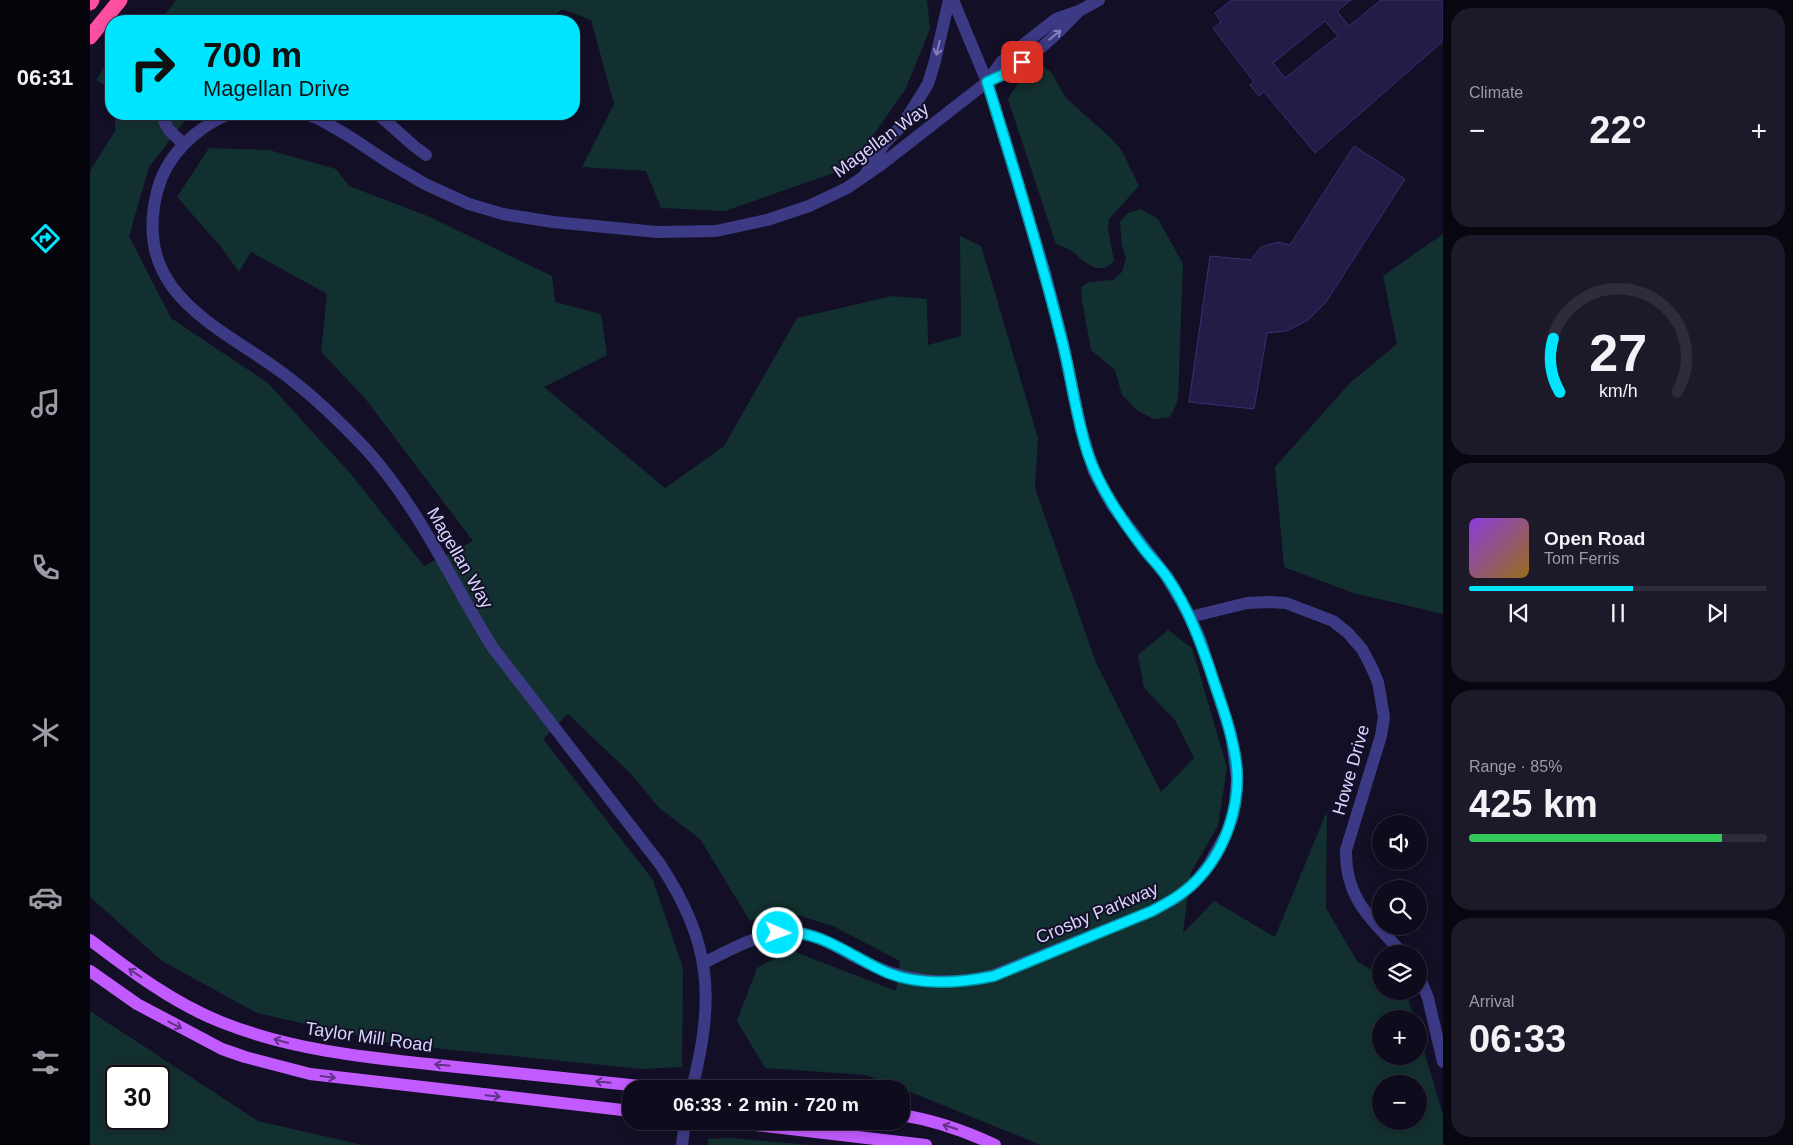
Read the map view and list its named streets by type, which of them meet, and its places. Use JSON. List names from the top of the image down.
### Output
{
  "streets": {
    "main road": ["Taylor Mill Road"],
    "street": ["Magellan Way", "Howe Drive", "Crosby Parkway"]
  },
  "crossings": [
    ["Magellan Way", "Crosby Parkway"],
    ["Howe Drive", "Crosby Parkway"]
  ],
  "page": {
    "tabs": "06:31",
    "tile": [
      "Climate",
      ["Range · 85%", "425 km"],
      ["Arrival", "06:33"]
    ],
    "turn": ["700 m", "Magellan Drive"],
    "heat": ["−", "22°", "+"],
    "song": ["Open Road", "Tom Ferris"],
    "map_buttons": ["+", "−"],
    "limit": "30",
    "trip": "06:33 · 2 min · 720 m",
    "gauge": ["27", "km/h"]
  }
}
